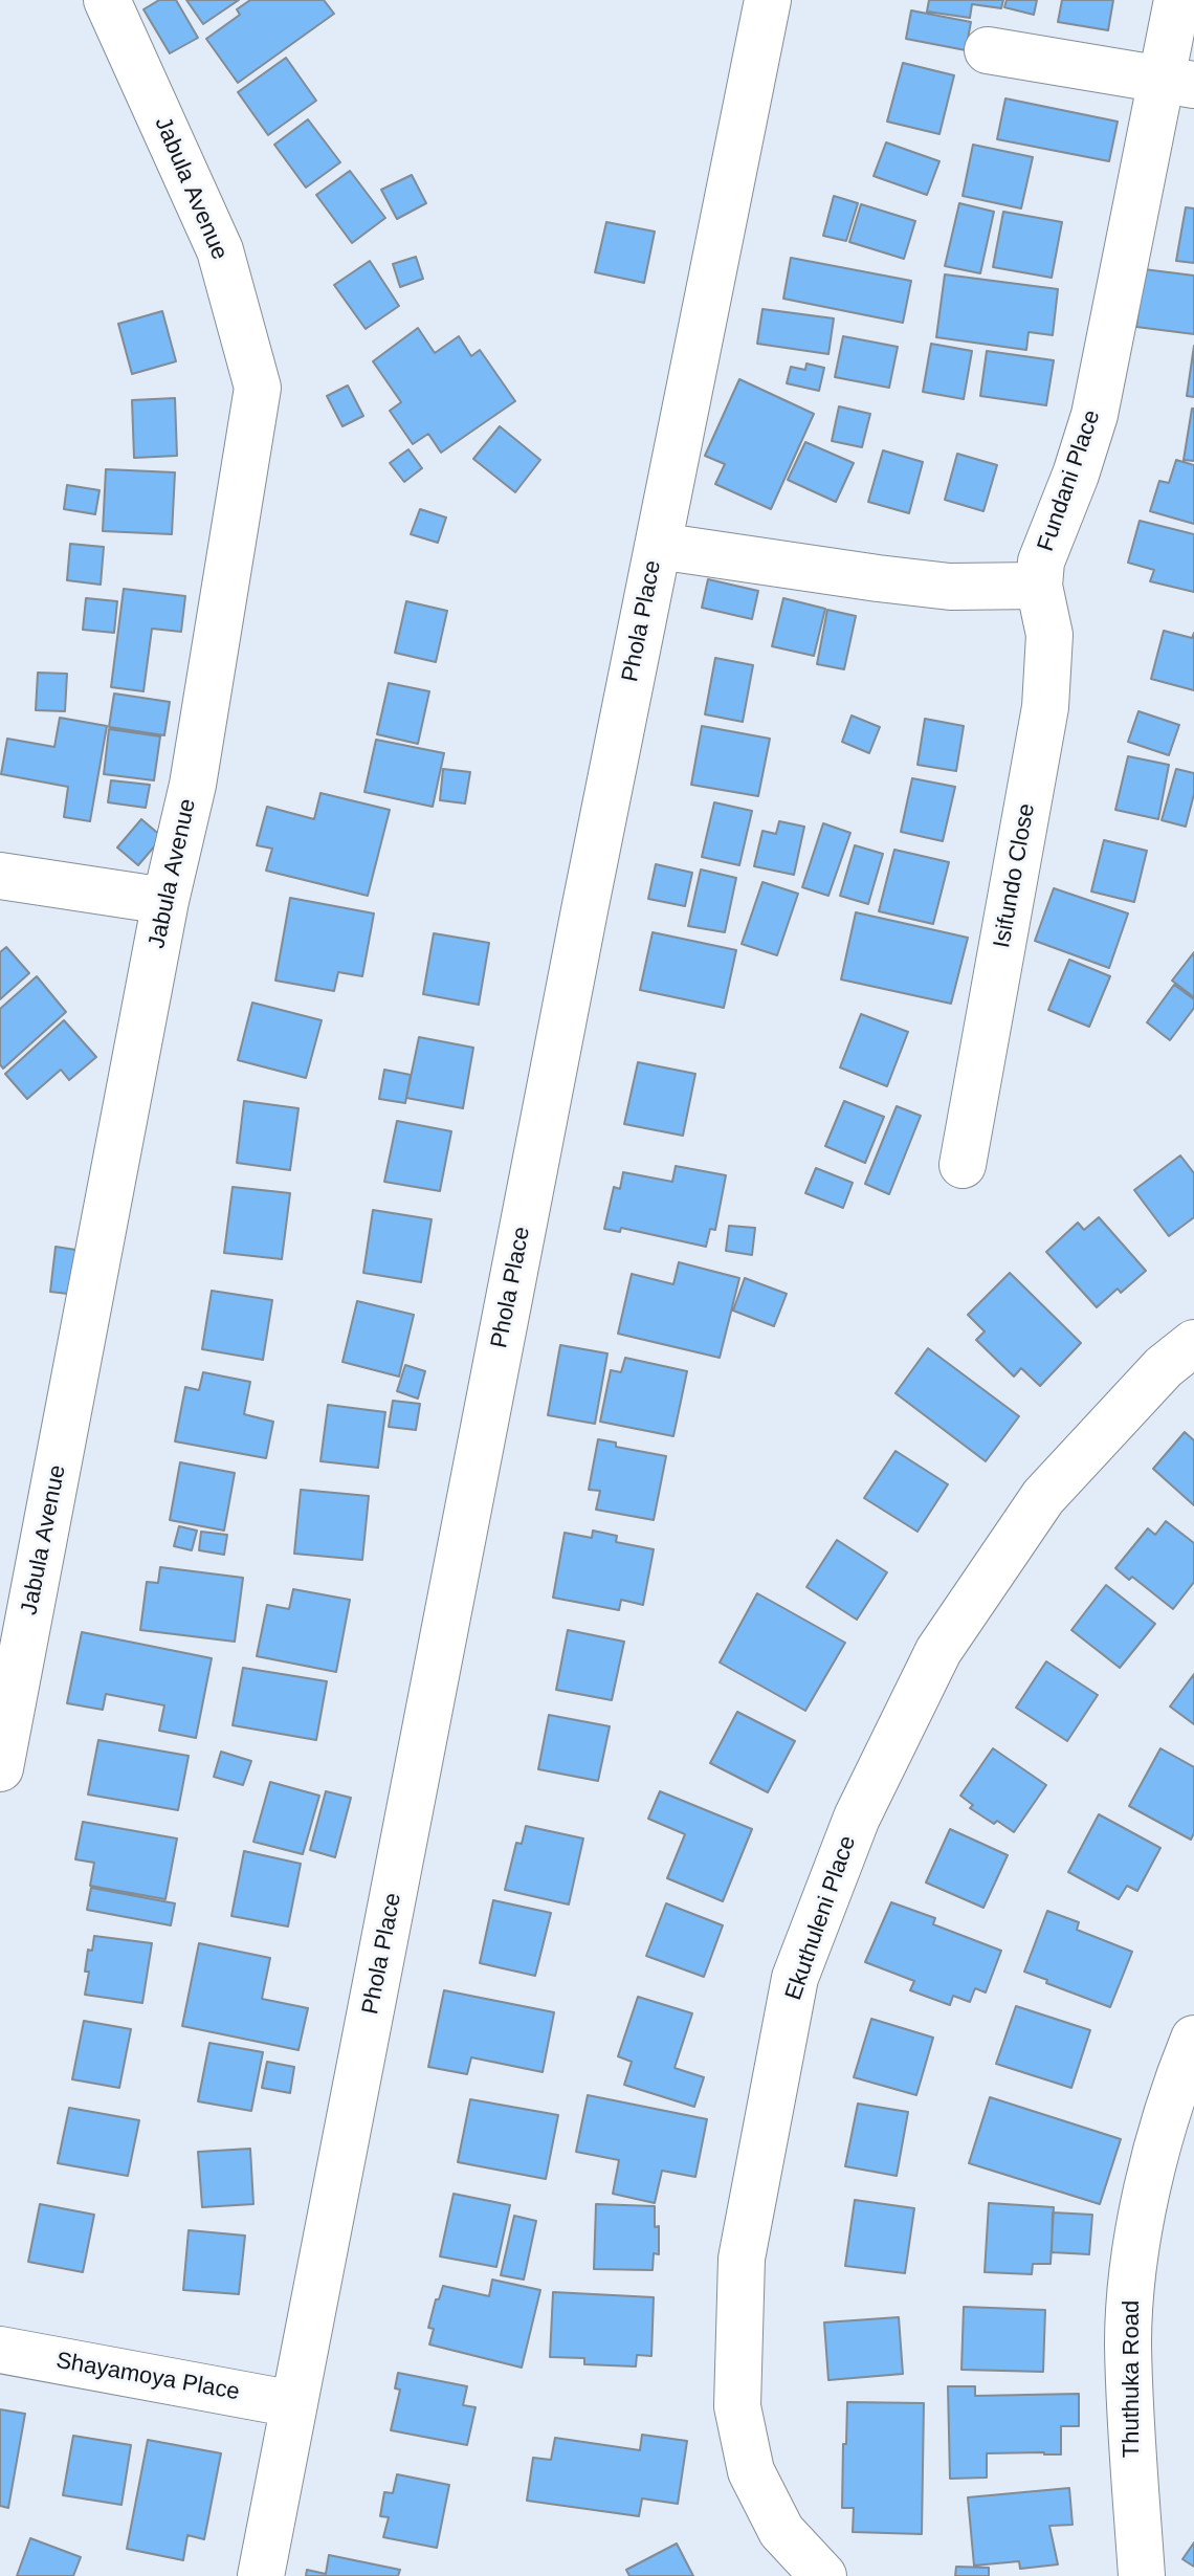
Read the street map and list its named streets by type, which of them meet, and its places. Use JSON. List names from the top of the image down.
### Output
{
  "streets": {
    "street": [
      "Jabula Avenue",
      "Fundani Place",
      "Phola Place",
      "Isifundo Close",
      "Ekuthuleni Place",
      "Shayamoya Place",
      "Thuthuka Road"
    ]
  },
  "crossings": [
    ["Fundani Place", "Isifundo Close"],
    ["Phola Place", "Shayamoya Place"]
  ]
}
